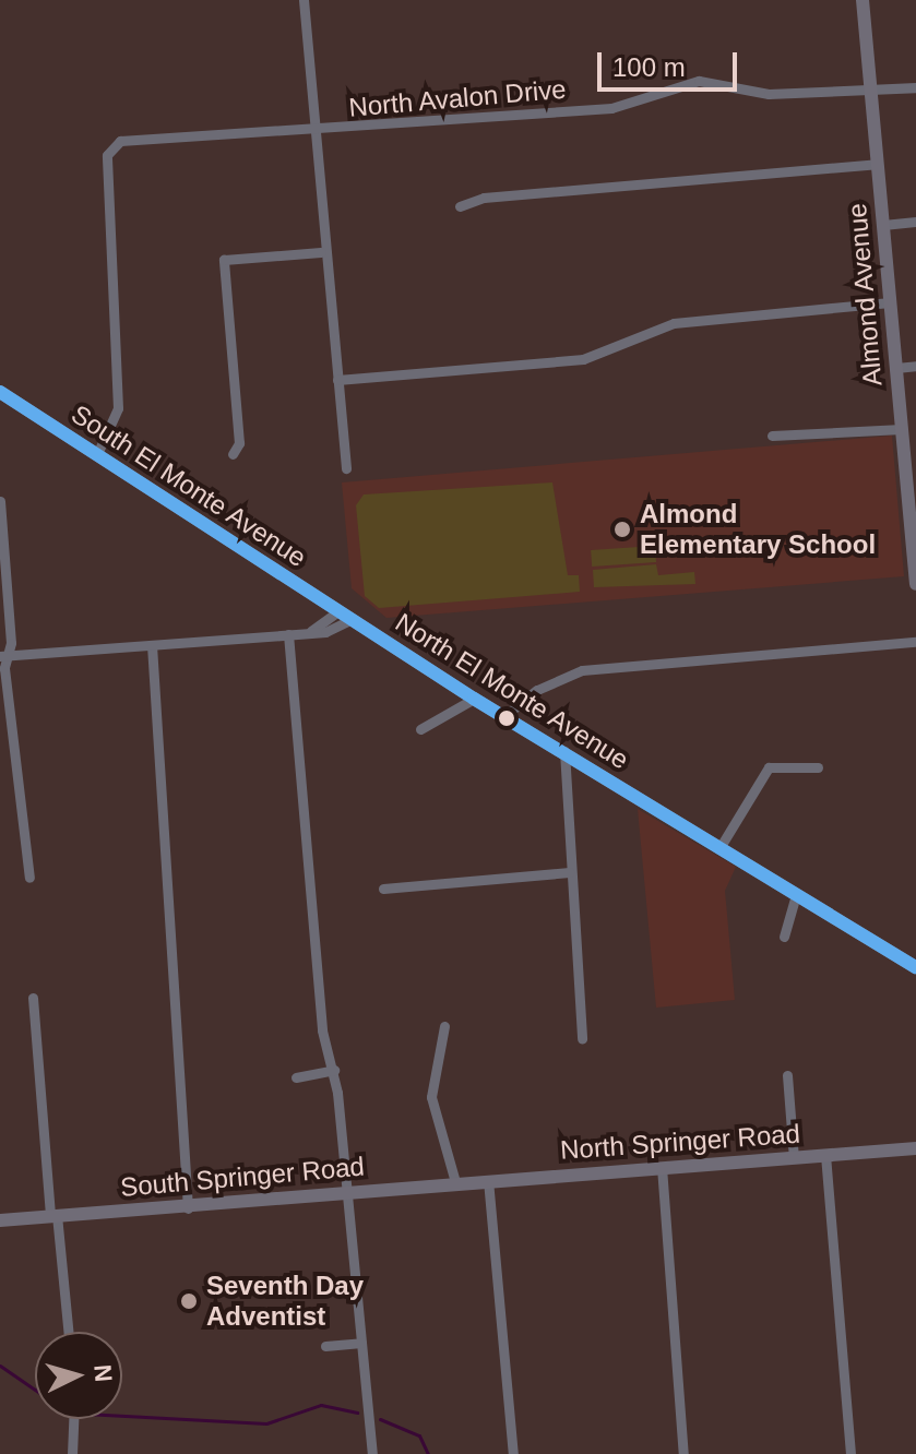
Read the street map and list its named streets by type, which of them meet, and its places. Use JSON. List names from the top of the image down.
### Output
{
  "streets": {
    "street": [
      "North Avalon Drive",
      "Almond Avenue",
      "South El Monte Avenue",
      "North El Monte Avenue",
      "North Springer Road",
      "South Springer Road"
    ]
  },
  "crossings": [
    ["North Avalon Drive", "Almond Avenue"],
    ["North Avalon Drive", "South El Monte Avenue"],
    ["South El Monte Avenue", "North El Monte Avenue"],
    ["North Springer Road", "South Springer Road"]
  ],
  "places": ["Almond Elementary School", "Seventh Day Adventist"],
  "scale_bar": "100 m",
  "north": "right"
}
